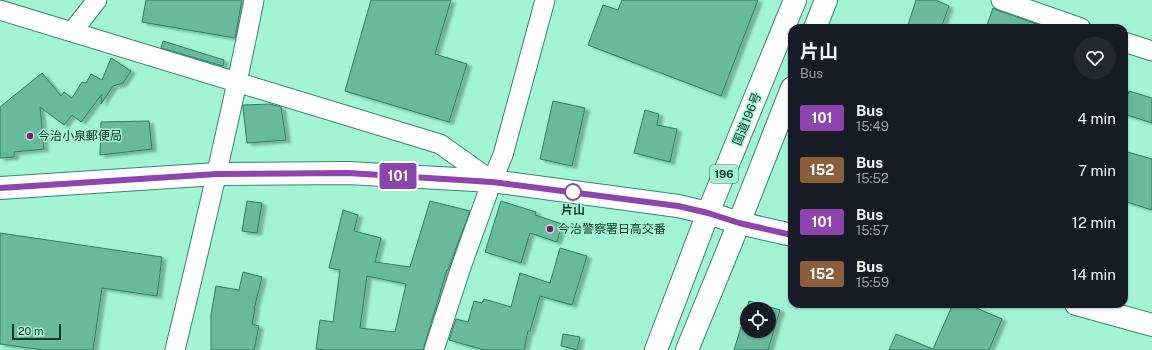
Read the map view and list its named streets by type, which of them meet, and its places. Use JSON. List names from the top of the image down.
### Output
{
  "streets": {
    "highway": ["国道196号", "196"]
  },
  "places": ["今治小泉郵便局", "片山", "今治警察署日高交番"],
  "lines": ["bus line 101"],
  "scale_bar": "20 m",
  "page": {
    "on_map": "101",
    "heading": ["片山", "Bus"],
    "list": [
      {
        "mark": "101",
        "name": "Bus",
        "note": "15:49",
        "value": "4 min"
      },
      {
        "mark": "152",
        "name": "Bus",
        "note": "15:52",
        "value": "7 min"
      },
      {
        "mark": "101",
        "name": "Bus",
        "note": "15:57",
        "value": "12 min"
      },
      {
        "mark": "152",
        "name": "Bus",
        "note": "15:59",
        "value": "14 min"
      }
    ],
    "scale": "20 m"
  }
}
